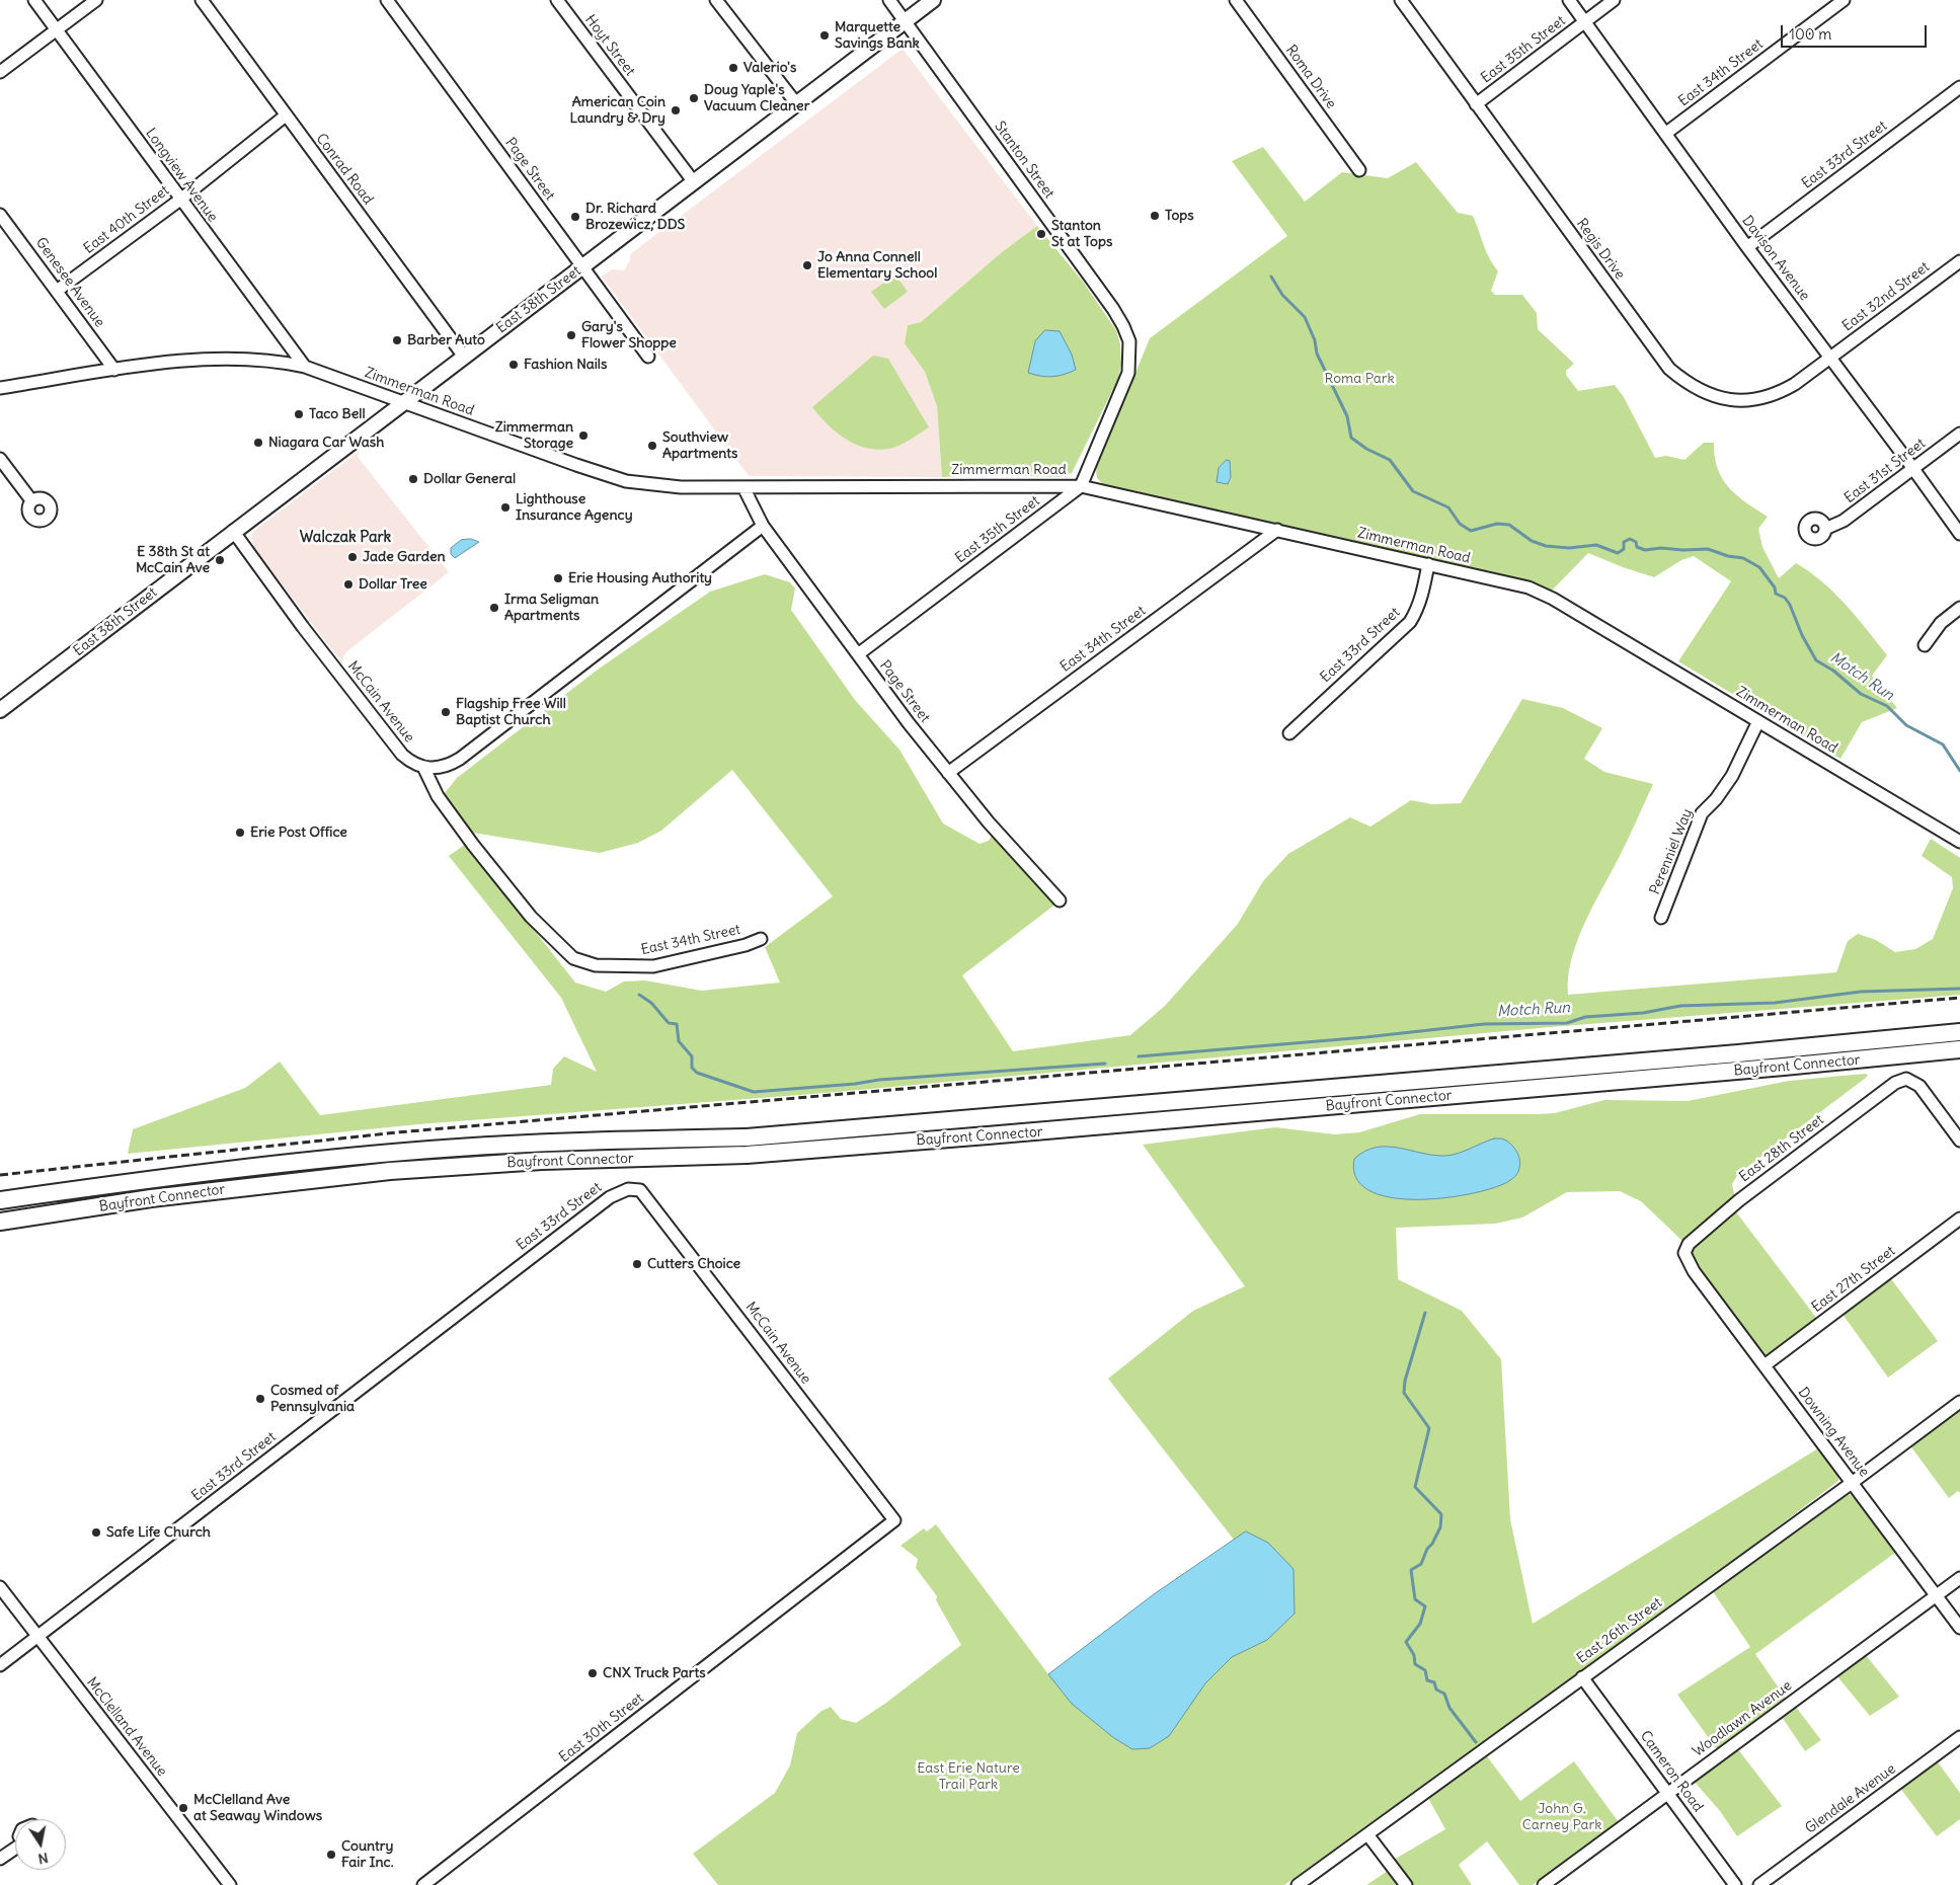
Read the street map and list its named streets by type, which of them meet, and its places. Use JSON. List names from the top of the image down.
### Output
{
  "streets": {
    "highway": ["Bayfront Connector"],
    "main road": ["East 38th Street"],
    "street": [
      "Hoyt Street",
      "East 35th Street",
      "East 34th Street",
      "Roma Drive",
      "East 33rd Street",
      "Stanton Street",
      "Conrad Road",
      "Page Street",
      "Longview Avenue",
      "East 40th Street",
      "Regis Drive",
      "Davison Avenue",
      "Genesee Avenue",
      "East 32nd Street",
      "Zimmerman Road",
      "East 31st Street",
      "McCain Avenue",
      "Perenniel Way",
      "East 28th Street",
      "East 27th Street",
      "Downing Avenue",
      "East 26th Street",
      "Woodlawn Avenue",
      "McClelland Avenue",
      "East 30th Street",
      "Cameron Road",
      "Glendale Avenue"
    ]
  },
  "crossings": [
    ["Hoyt Street", "East 38th Street"],
    ["East 35th Street", "Stanton Street"],
    ["East 35th Street", "Page Street"],
    ["East 35th Street", "Regis Drive"],
    ["East 35th Street", "Davison Avenue"],
    ["East 35th Street", "Zimmerman Road"],
    ["East 34th Street", "Page Street"],
    ["East 34th Street", "Davison Avenue"],
    ["East 34th Street", "Zimmerman Road"],
    ["East 34th Street", "McCain Avenue"],
    ["East 33rd Street", "Davison Avenue"],
    ["East 33rd Street", "Zimmerman Road"],
    ["East 33rd Street", "McCain Avenue"],
    ["East 33rd Street", "McClelland Avenue"],
    ["Stanton Street", "East 38th Street"],
    ["Conrad Road", "East 40th Street"],
    ["Conrad Road", "East 38th Street"],
    ["Page Street", "East 38th Street"],
    ["Page Street", "Zimmerman Road"],
    ["Longview Avenue", "East 40th Street"],
    ["Longview Avenue", "Zimmerman Road"],
    ["East 40th Street", "Genesee Avenue"],
    ["Regis Drive", "Davison Avenue"],
    ["Regis Drive", "East 32nd Street"],
    ["Davison Avenue", "East 32nd Street"],
    ["Davison Avenue", "East 31st Street"],
    ["Genesee Avenue", "Zimmerman Road"],
    ["East 38th Street", "Zimmerman Road"],
    ["East 38th Street", "McCain Avenue"],
    ["Zimmerman Road", "Perenniel Way"],
    ["McCain Avenue", "East 30th Street"],
    ["East 28th Street", "Downing Avenue"],
    ["East 27th Street", "Downing Avenue"],
    ["Downing Avenue", "East 26th Street"],
    ["Downing Avenue", "Woodlawn Avenue"],
    ["East 26th Street", "Cameron Road"],
    ["Woodlawn Avenue", "Cameron Road"]
  ],
  "districts": ["Walczak Park"],
  "water": ["Motch Run"],
  "parks": ["Roma Park", "East Erie Nature Trail Park", "John G. Carney Park"],
  "places": [
    "Marquette Savings Bank",
    "Valerio's",
    "Doug Yaple's Vacuum Cleaner",
    "American Coin Laundry & Dry",
    "Tops",
    "Dr. Richard Brozewicz, DDS",
    "Stanton St at Tops",
    "Jo Anna Connell Elementary School",
    "Gary's Flower Shoppe",
    "Barber Auto",
    "Fashion Nails",
    "Taco Bell",
    "Zimmerman Storage",
    "Niagara Car Wash",
    "Southview Apartments",
    "Dollar General",
    "Lighthouse Insurance Agency",
    "Jade Garden",
    "E 38th St at McCain Ave",
    "Erie Housing Authority",
    "Dollar Tree",
    "Irma Seligman Apartments",
    "Flagship Free Will Baptist Church",
    "Erie Post Office",
    "Cutters Choice",
    "Cosmed of Pennsylvania",
    "Safe Life Church",
    "CNX Truck Parts",
    "McClelland Ave at Seaway Windows",
    "Country Fair Inc."
  ],
  "scale_bar": "100 m",
  "north": "bottom"
}
